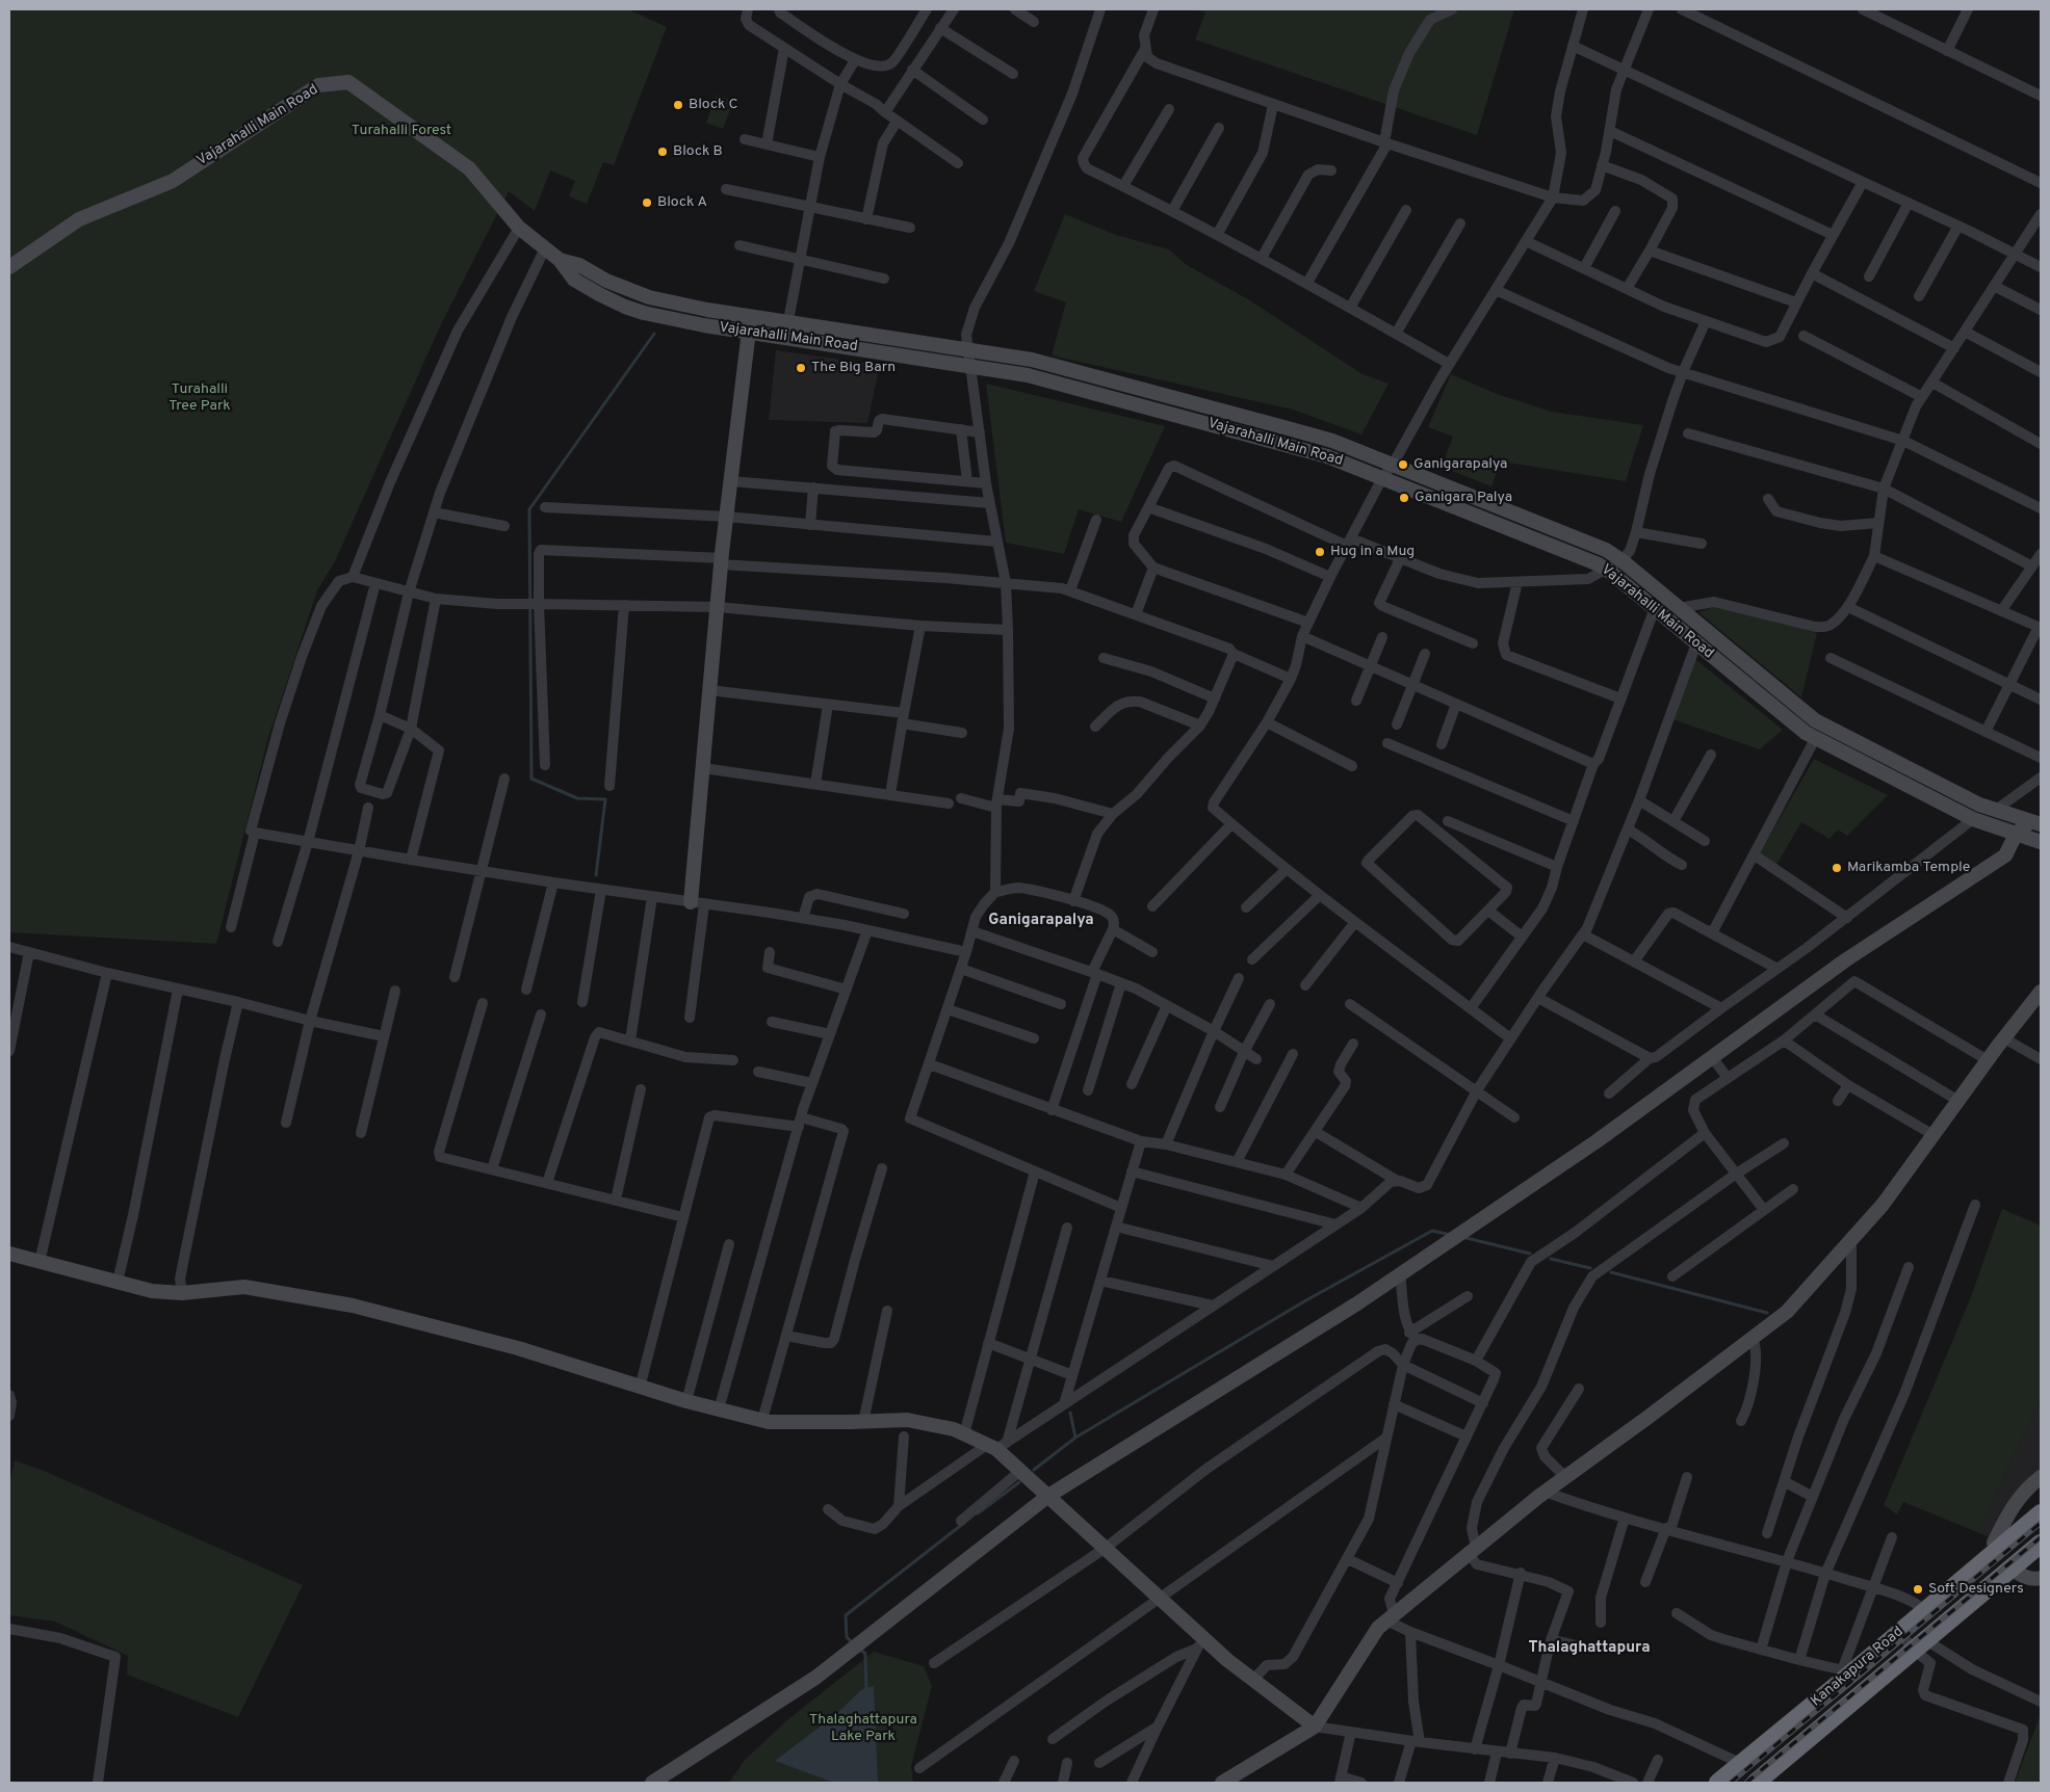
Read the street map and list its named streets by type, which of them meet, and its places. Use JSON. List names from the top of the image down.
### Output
{
  "streets": {
    "highway": ["Kanakapura Road"],
    "street": ["Vajarahalli Main Road"]
  },
  "districts": ["Ganigarapalya", "Thalaghattapura"],
  "parks": ["Turahalli Forest", "Turahalli Tree Park", "Thalaghattapura Lake Park"],
  "places": [
    "Block C",
    "Block B",
    "Block A",
    "The Big Barn",
    "Ganigarapalya",
    "Ganigara Palya",
    "Hug in a Mug",
    "Marikamba Temple",
    "Soft Designers"
  ]
}
